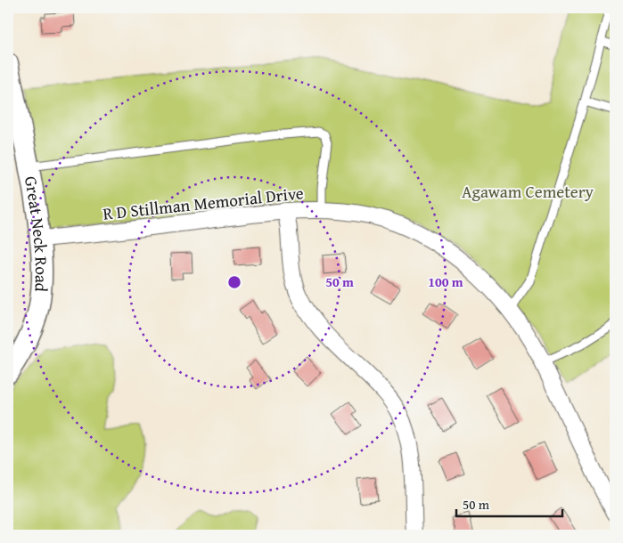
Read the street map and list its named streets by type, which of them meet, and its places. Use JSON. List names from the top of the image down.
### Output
{
  "streets": {
    "street": ["R D Stillman Memorial Drive", "Great Neck Road"]
  },
  "crossings": [
    ["R D Stillman Memorial Drive", "Great Neck Road"]
  ],
  "parks": ["Agawam Cemetery"],
  "scale_bar": "50 m",
  "rings": ["50 m", "100 m"]
}
